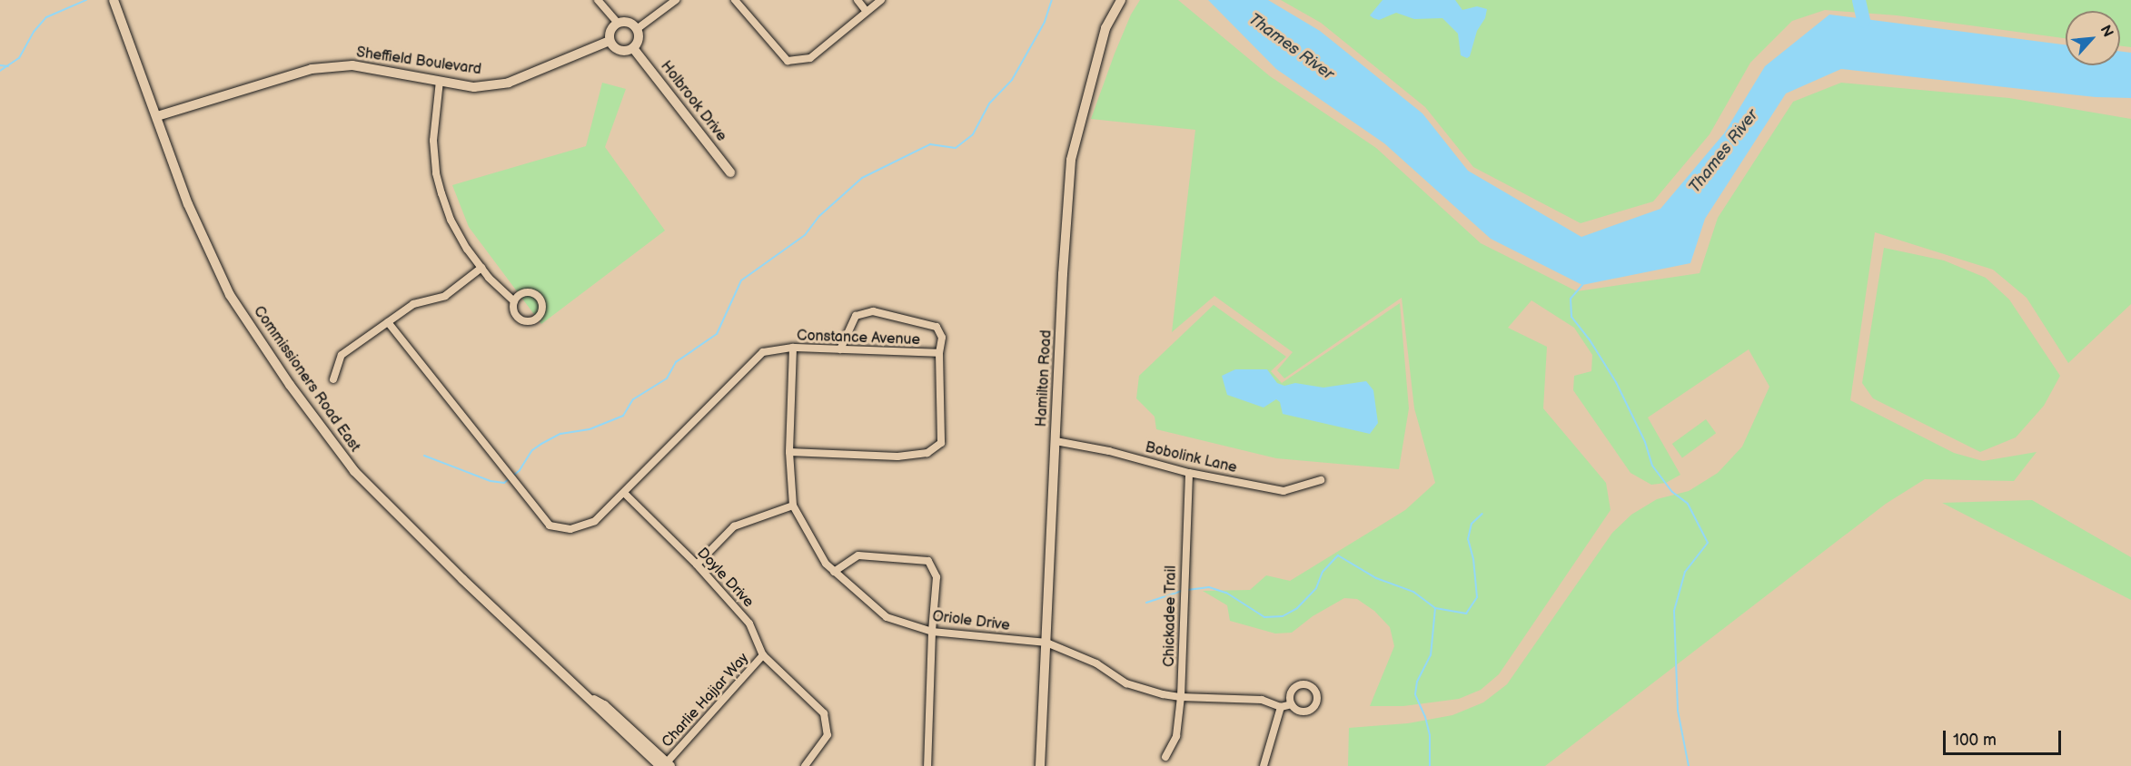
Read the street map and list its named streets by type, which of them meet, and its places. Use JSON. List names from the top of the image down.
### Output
{
  "streets": {
    "main road": [
      "Sheffield Boulevard",
      "Holbrook Drive",
      "Hamilton Road",
      "Commissioners Road East"
    ],
    "street": [
      "Constance Avenue",
      "Bobolink Lane",
      "Doyle Drive",
      "Chickadee Trail",
      "Oriole Drive",
      "Charlie Hajjar Way"
    ]
  },
  "crossings": [
    ["Sheffield Boulevard", "Holbrook Drive"],
    ["Sheffield Boulevard", "Commissioners Road East"],
    ["Constance Avenue", "Doyle Drive"],
    ["Constance Avenue", "Oriole Drive"],
    ["Hamilton Road", "Bobolink Lane"],
    ["Hamilton Road", "Oriole Drive"],
    ["Commissioners Road East", "Charlie Hajjar Way"],
    ["Bobolink Lane", "Chickadee Trail"],
    ["Doyle Drive", "Charlie Hajjar Way"],
    ["Chickadee Trail", "Oriole Drive"]
  ],
  "water": ["Thames River"],
  "scale_bar": "100 m",
  "north": "top right"
}
